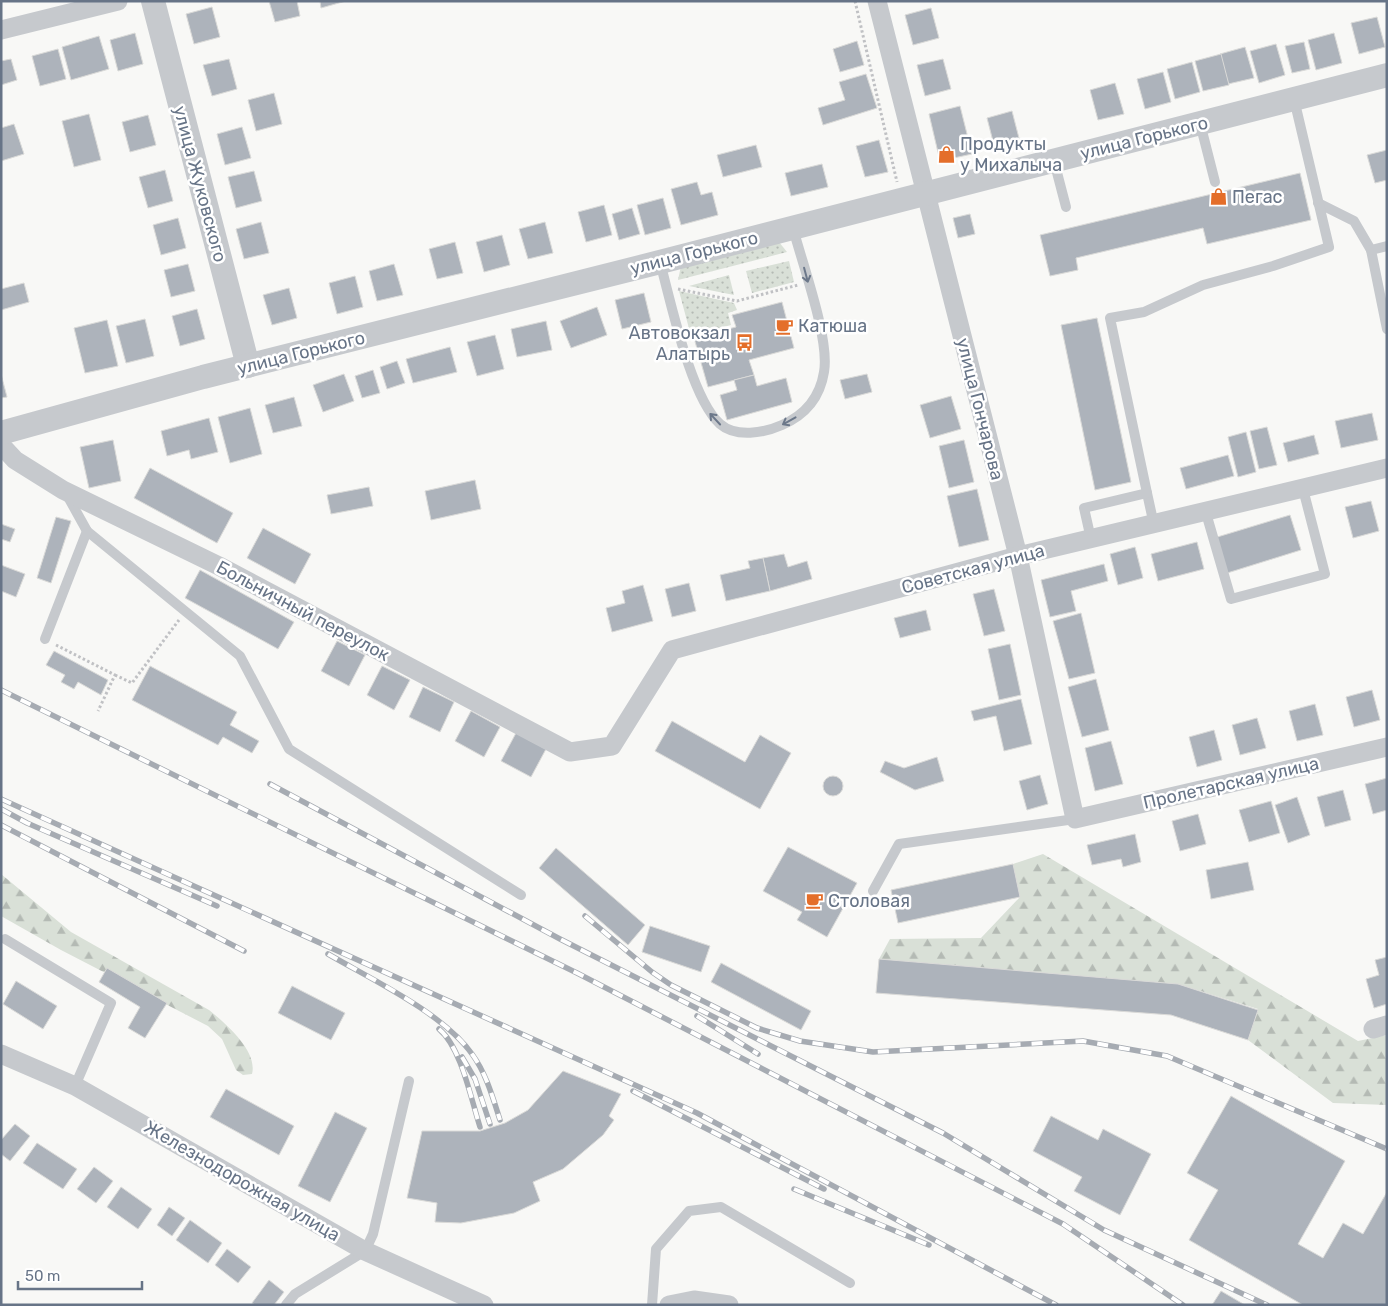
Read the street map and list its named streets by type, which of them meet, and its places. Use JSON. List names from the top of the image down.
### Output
{
  "streets": {
    "street": [
      "улица Горького",
      "улица Жуковского",
      "улица Гончарова",
      "Советская улица",
      "Больничный переулок",
      "Пролетарская улица",
      "Железнодорожная улица"
    ]
  },
  "crossings": [
    ["улица Горького", "улица Жуковского"],
    ["улица Горького", "улица Гончарова"],
    ["улица Гончарова", "Советская улица"],
    ["улица Гончарова", "Пролетарская улица"],
    ["Советская улица", "Больничный переулок"]
  ],
  "places": {
    "shop": ["Продукты у Михалыча", "Пегас"],
    "cafe": ["Катюша", "Столовая"],
    "bus stop": ["Автовокзал Алатырь"]
  },
  "scale_bar": "50 m"
}
